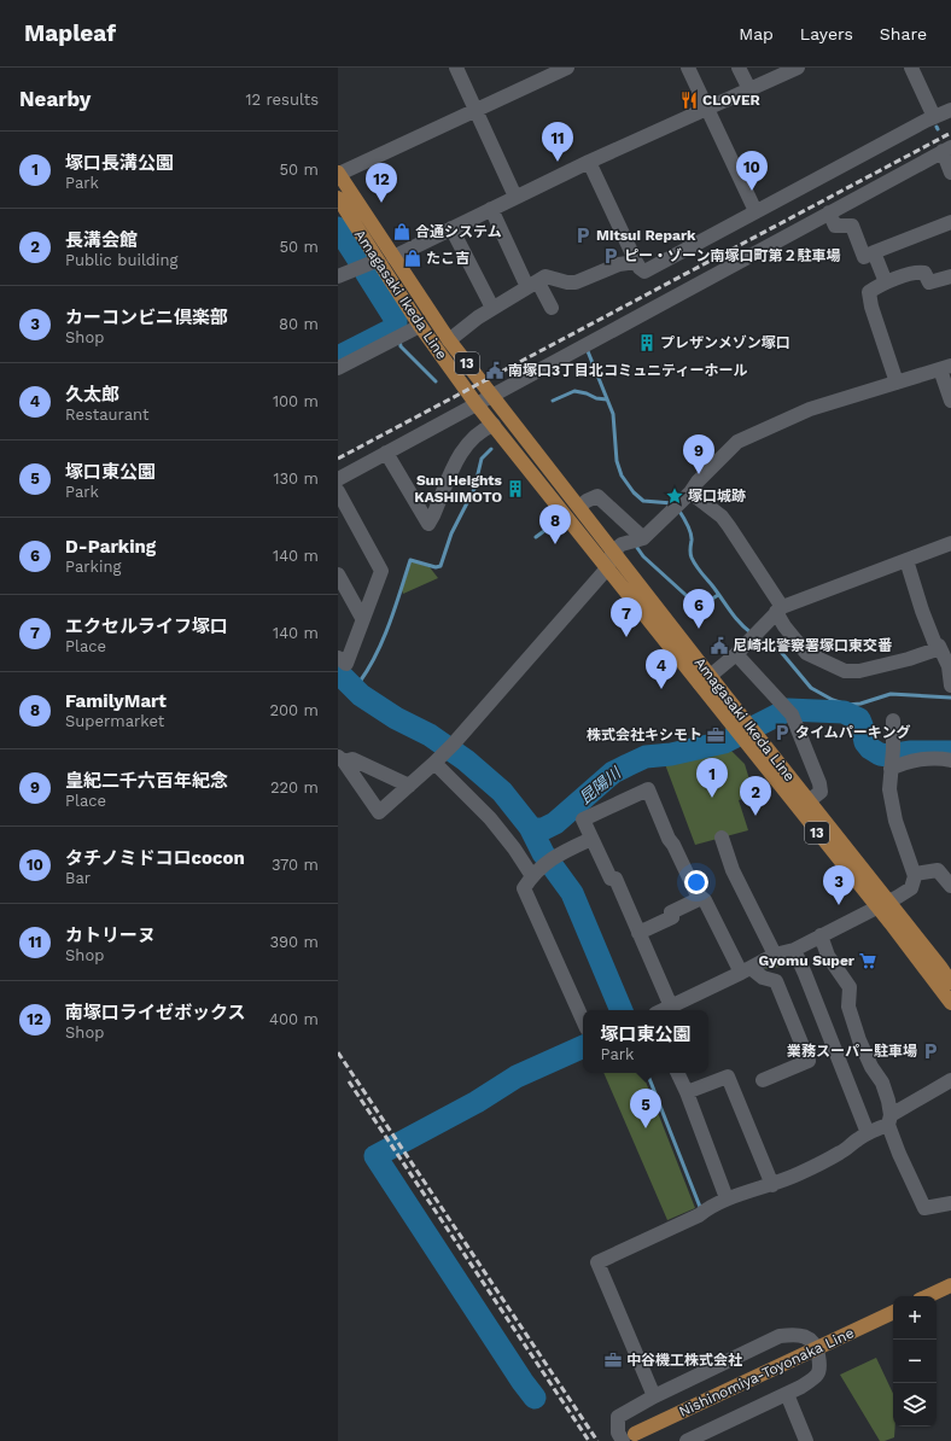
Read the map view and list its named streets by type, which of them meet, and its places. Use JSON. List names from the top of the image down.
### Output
{
  "streets": {
    "main road": ["Amagasaki Ikeda Line", "13", "Nishinomiya-Toyonaka Line"]
  },
  "water": ["昆陽川"],
  "places": {
    "restaurant": ["CLOVER"],
    "shop": ["合通システム", "たこ吉"],
    "parking": [
      "Mitsui Repark",
      "ピー・ゾーン南塚口町第２駐車場",
      "タイムパーキング",
      "業務スーパー駐車場"
    ],
    "building": ["プレザンメゾン塚口", "Sun Heights KASHIMOTO"],
    "public building": ["南塚口3丁目北コミュニティーホール", "尼崎北警察署塚口東交番"],
    "place": ["塚口城跡"],
    "office": ["株式会社キシモト", "中谷機工株式会社"],
    "supermarket": ["Gyomu Super"]
  },
  "page": {
    "header": "Mapleaf",
    "nav": ["Map", "Layers", "Share"],
    "heading": ["Nearby", "12 results"],
    "pins": [
      "11",
      "10",
      "12",
      "9",
      "8",
      "6",
      "7",
      "4",
      "1",
      "2",
      "3",
      "5"
    ],
    "list": [
      {
        "mark": "1",
        "name": "塚口長溝公園",
        "note": "Park",
        "value": "50 m"
      },
      {
        "mark": "2",
        "name": "長溝会館",
        "note": "Public building",
        "value": "50 m"
      },
      {
        "mark": "3",
        "name": "カーコンビニ倶楽部",
        "note": "Shop",
        "value": "80 m"
      },
      {
        "mark": "4",
        "name": "久太郎",
        "note": "Restaurant",
        "value": "100 m"
      },
      {
        "mark": "5",
        "name": "塚口東公園",
        "note": "Park",
        "value": "130 m"
      },
      {
        "mark": "6",
        "name": "D-Parking",
        "note": "Parking",
        "value": "140 m"
      },
      {
        "mark": "7",
        "name": "エクセルライフ塚口",
        "note": "Place",
        "value": "140 m"
      },
      {
        "mark": "8",
        "name": "FamilyMart",
        "note": "Supermarket",
        "value": "200 m"
      },
      {
        "mark": "9",
        "name": "皇紀二千六百年紀念",
        "note": "Place",
        "value": "220 m"
      },
      {
        "mark": "10",
        "name": "タチノミドコロcocon",
        "note": "Bar",
        "value": "370 m"
      },
      {
        "mark": "11",
        "name": "カトリーヌ",
        "note": "Shop",
        "value": "390 m"
      },
      {
        "mark": "12",
        "name": "南塚口ライゼボックス",
        "note": "Shop",
        "value": "400 m"
      }
    ],
    "popup": ["塚口東公園", "Park"],
    "map_buttons": ["+", "−"]
  }
}
